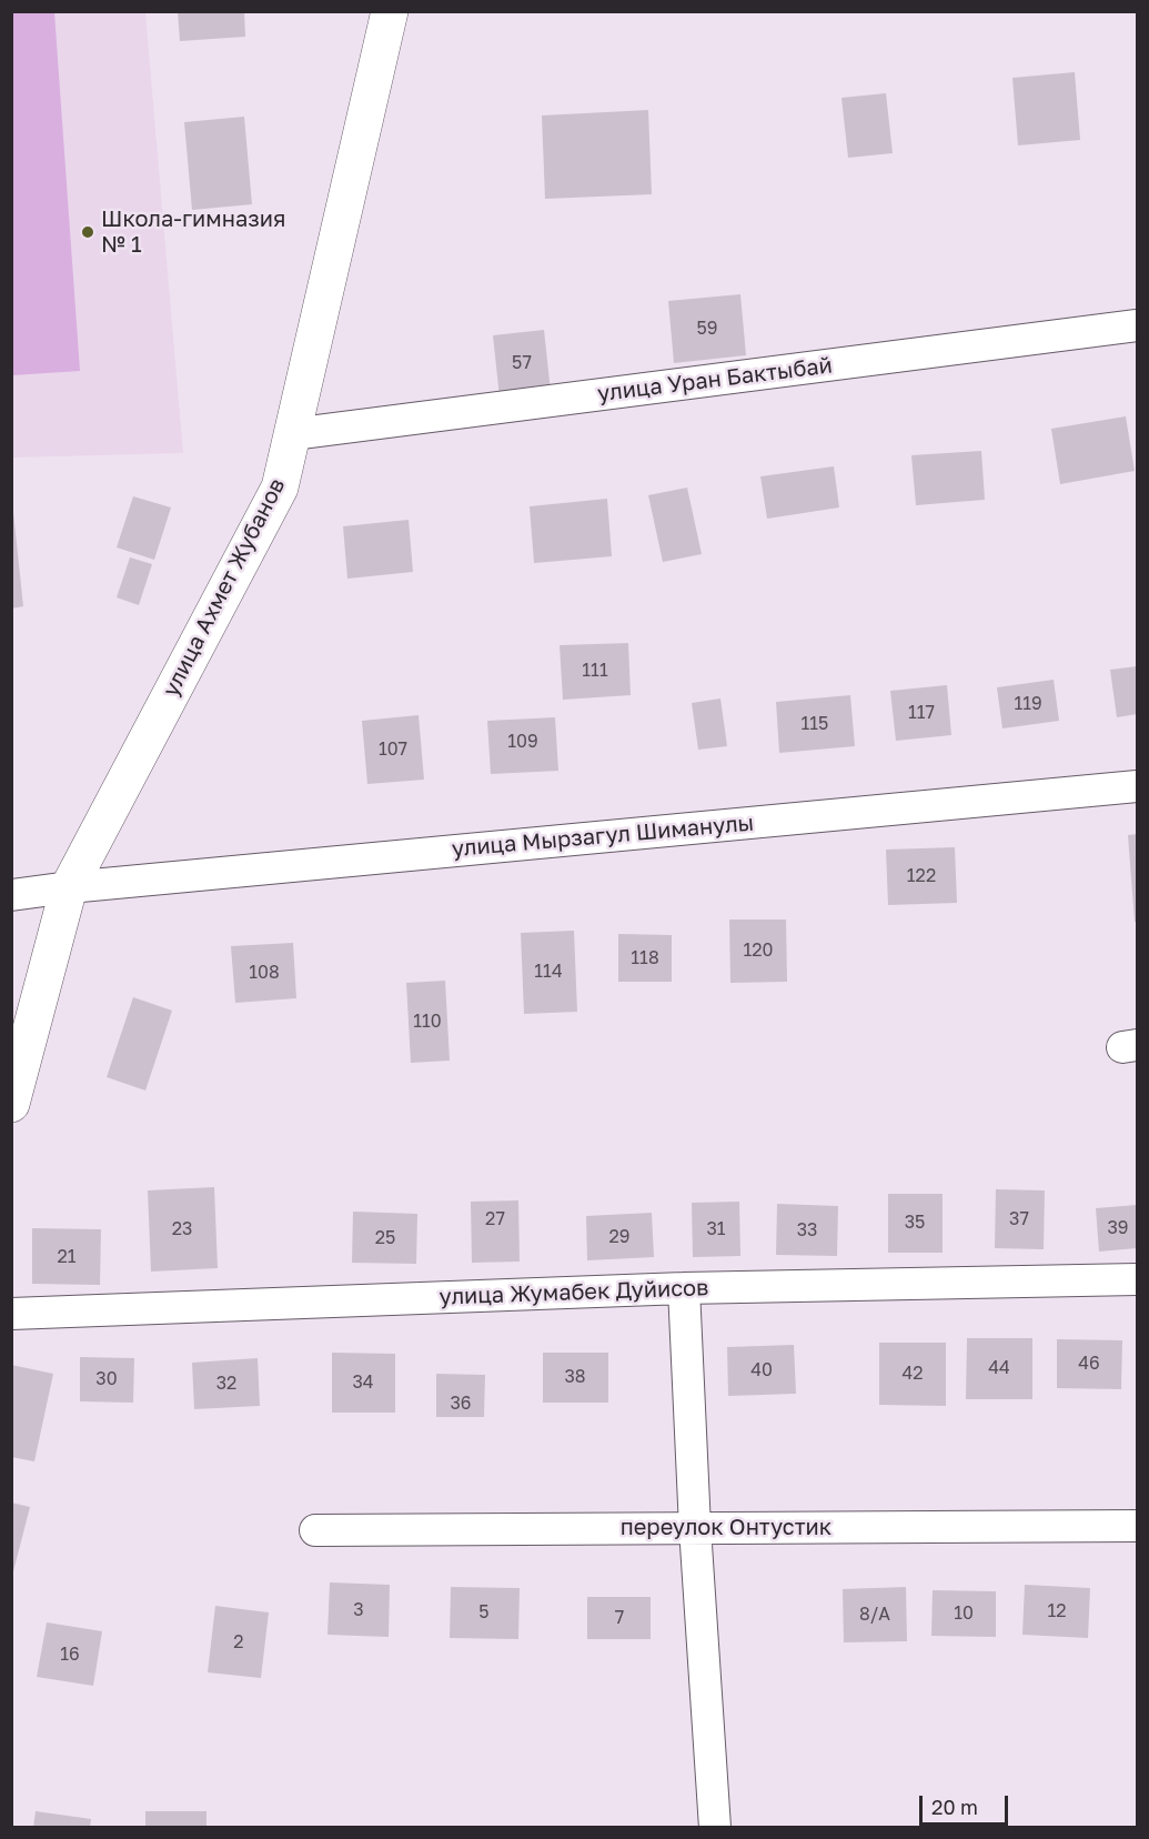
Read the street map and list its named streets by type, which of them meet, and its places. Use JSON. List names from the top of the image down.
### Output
{
  "streets": {
    "main road": ["улица Ахмет Жубанов"],
    "street": [
      "улица Уран Бактыбай",
      "улица Мырзагул Шиманулы",
      "улица Жумабек Дуйисов",
      "переулок Онтустик"
    ]
  },
  "crossings": [
    ["улица Уран Бактыбай", "улица Ахмет Жубанов"],
    ["улица Ахмет Жубанов", "улица Мырзагул Шиманулы"]
  ],
  "places": ["Школа-гимназия № 1"],
  "house_numbers": [
    "59",
    "57",
    "111",
    "119",
    "117",
    "115",
    "109",
    "107",
    "122",
    "120",
    "118",
    "114",
    "108",
    "110",
    "27",
    "37",
    "35",
    "39",
    "23",
    "31",
    "33",
    "29",
    "25",
    "21",
    "46",
    "44",
    "40",
    "42",
    "38",
    "30",
    "34",
    "32",
    "36",
    "3",
    "12",
    "5",
    "10",
    "8/А",
    "7",
    "2",
    "16"
  ],
  "scale_bar": "20 m"
}
